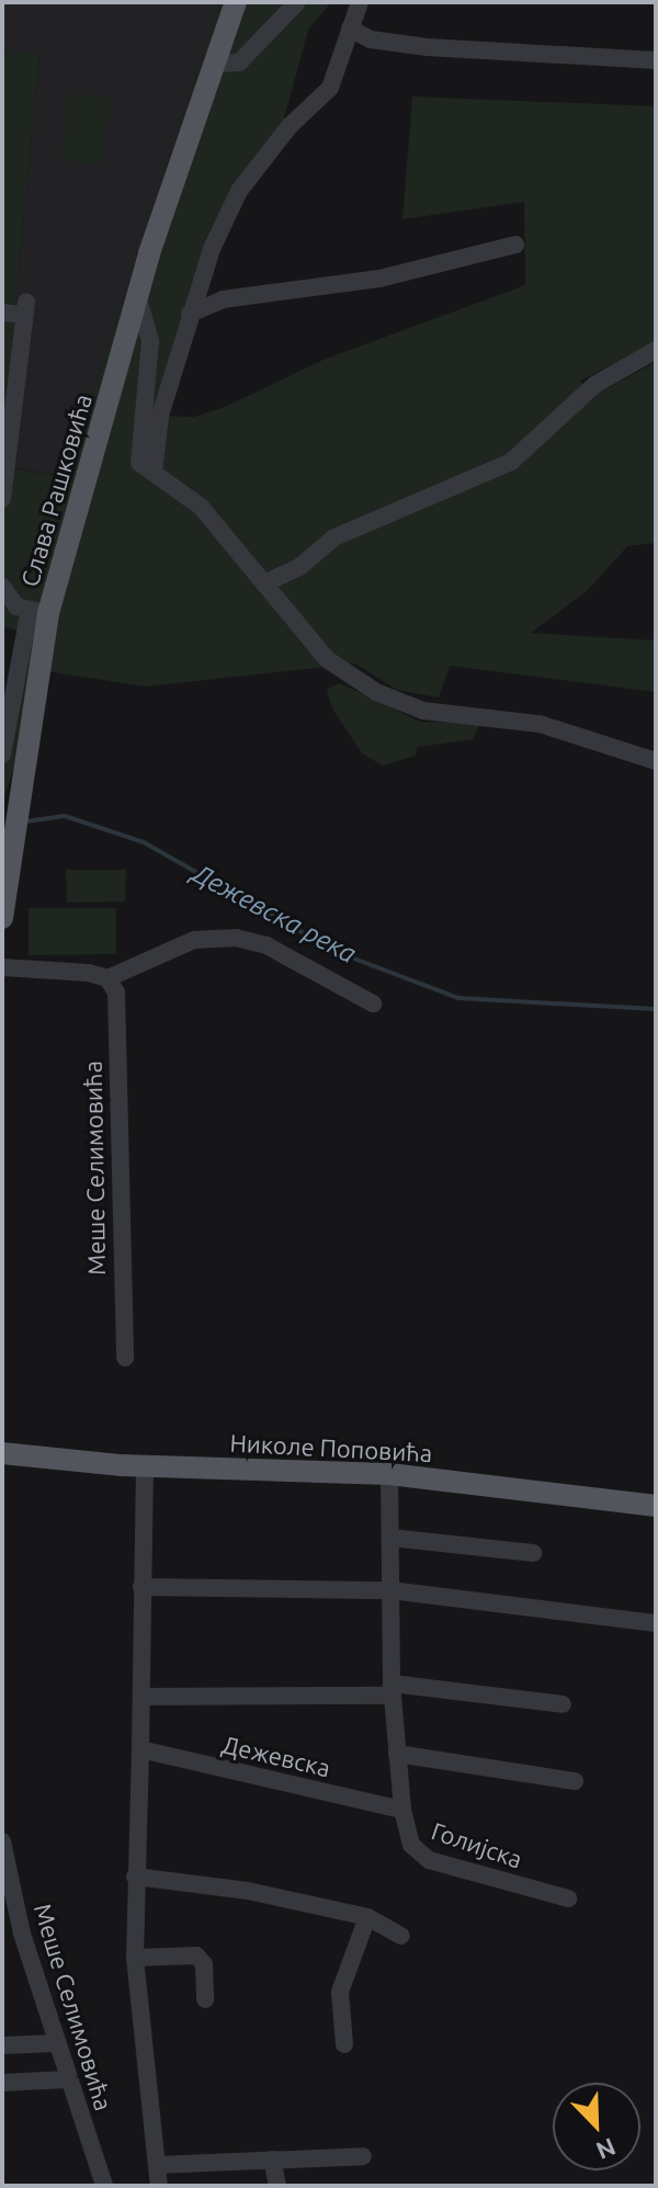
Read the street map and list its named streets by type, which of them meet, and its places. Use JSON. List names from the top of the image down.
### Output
{
  "streets": {
    "main road": ["Слава Рашковића", "Николе Поповића"],
    "street": ["Меше Селимовића", "Дежевска", "Голијска"]
  },
  "crossings": [
    ["Николе Поповића", "Голијска"],
    ["Дежевска", "Голијска"]
  ],
  "water": ["Дежевска река"],
  "north": "bottom right"
}
